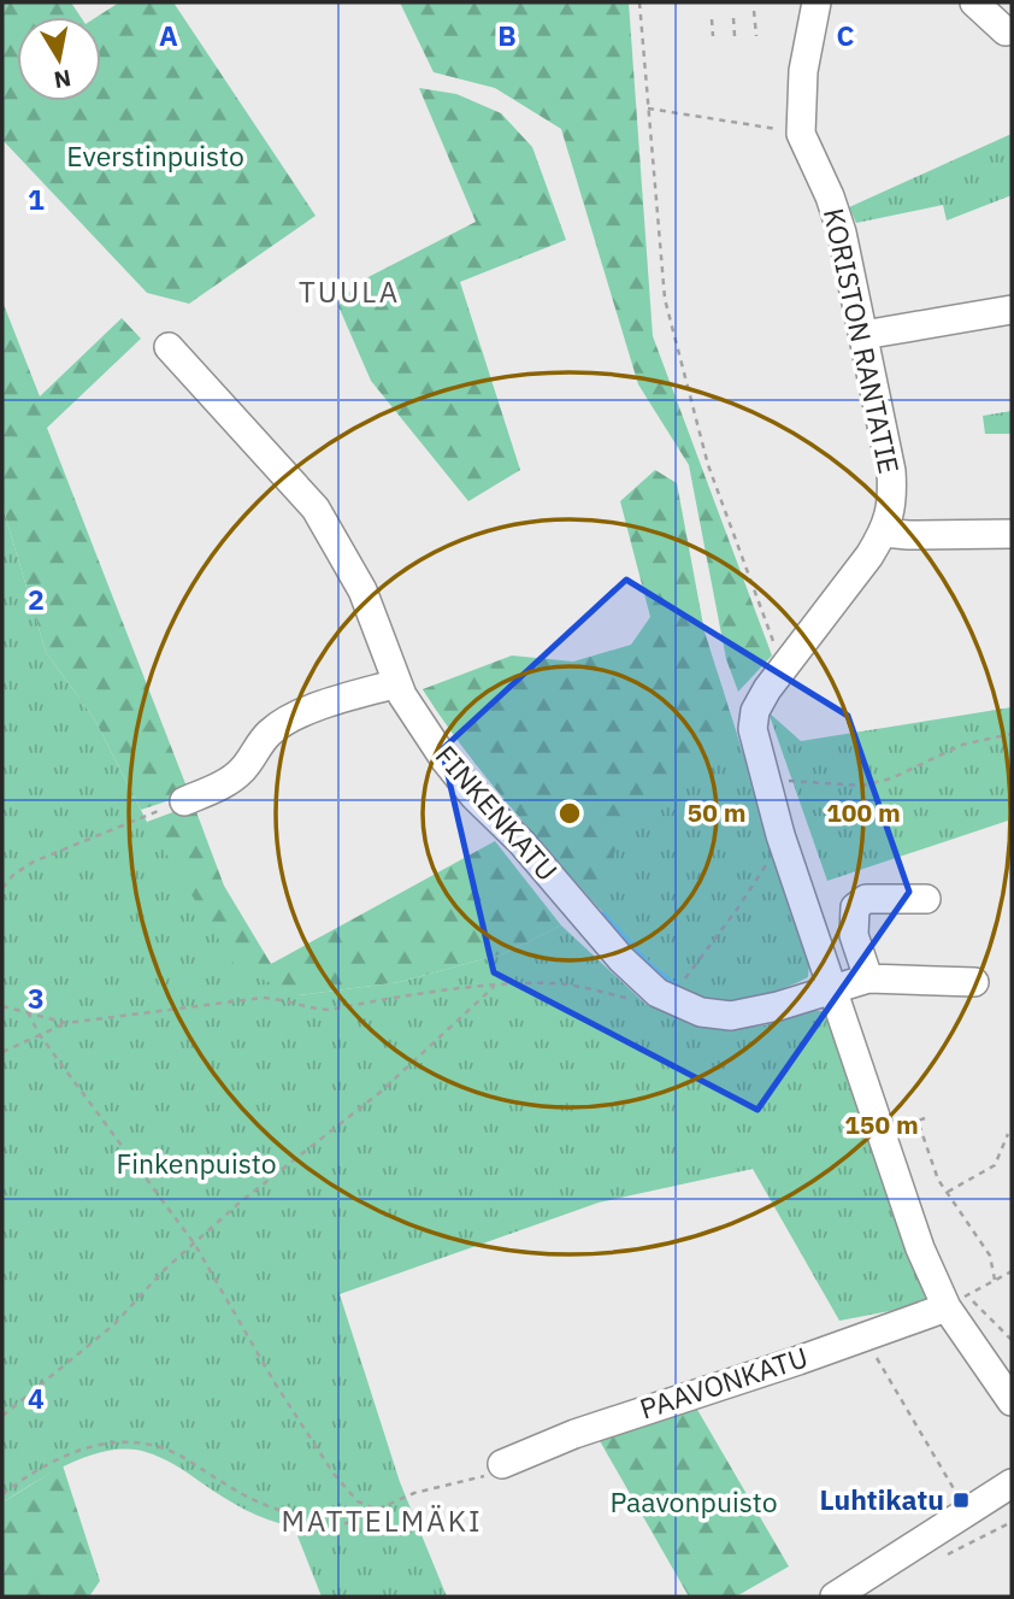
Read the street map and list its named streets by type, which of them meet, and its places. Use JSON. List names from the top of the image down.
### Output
{
  "streets": {
    "street": ["KORISTON RANTATIE", "FINKENKATU", "PAAVONKATU"]
  },
  "crossings": [
    ["KORISTON RANTATIE", "FINKENKATU"],
    ["KORISTON RANTATIE", "PAAVONKATU"]
  ],
  "districts": ["TUULA", "MATTELMÄKI"],
  "parks": ["Everstinpuisto", "Finkenpuisto", "Paavonpuisto"],
  "places": {
    "transit": ["Luhtikatu"]
  },
  "north": "bottom",
  "grid": {
    "columns": ["A", "B", "C"],
    "rows": [
      "1",
      "2",
      "3",
      "4"
    ]
  },
  "rings": ["50 m", "100 m", "150 m"]
}
